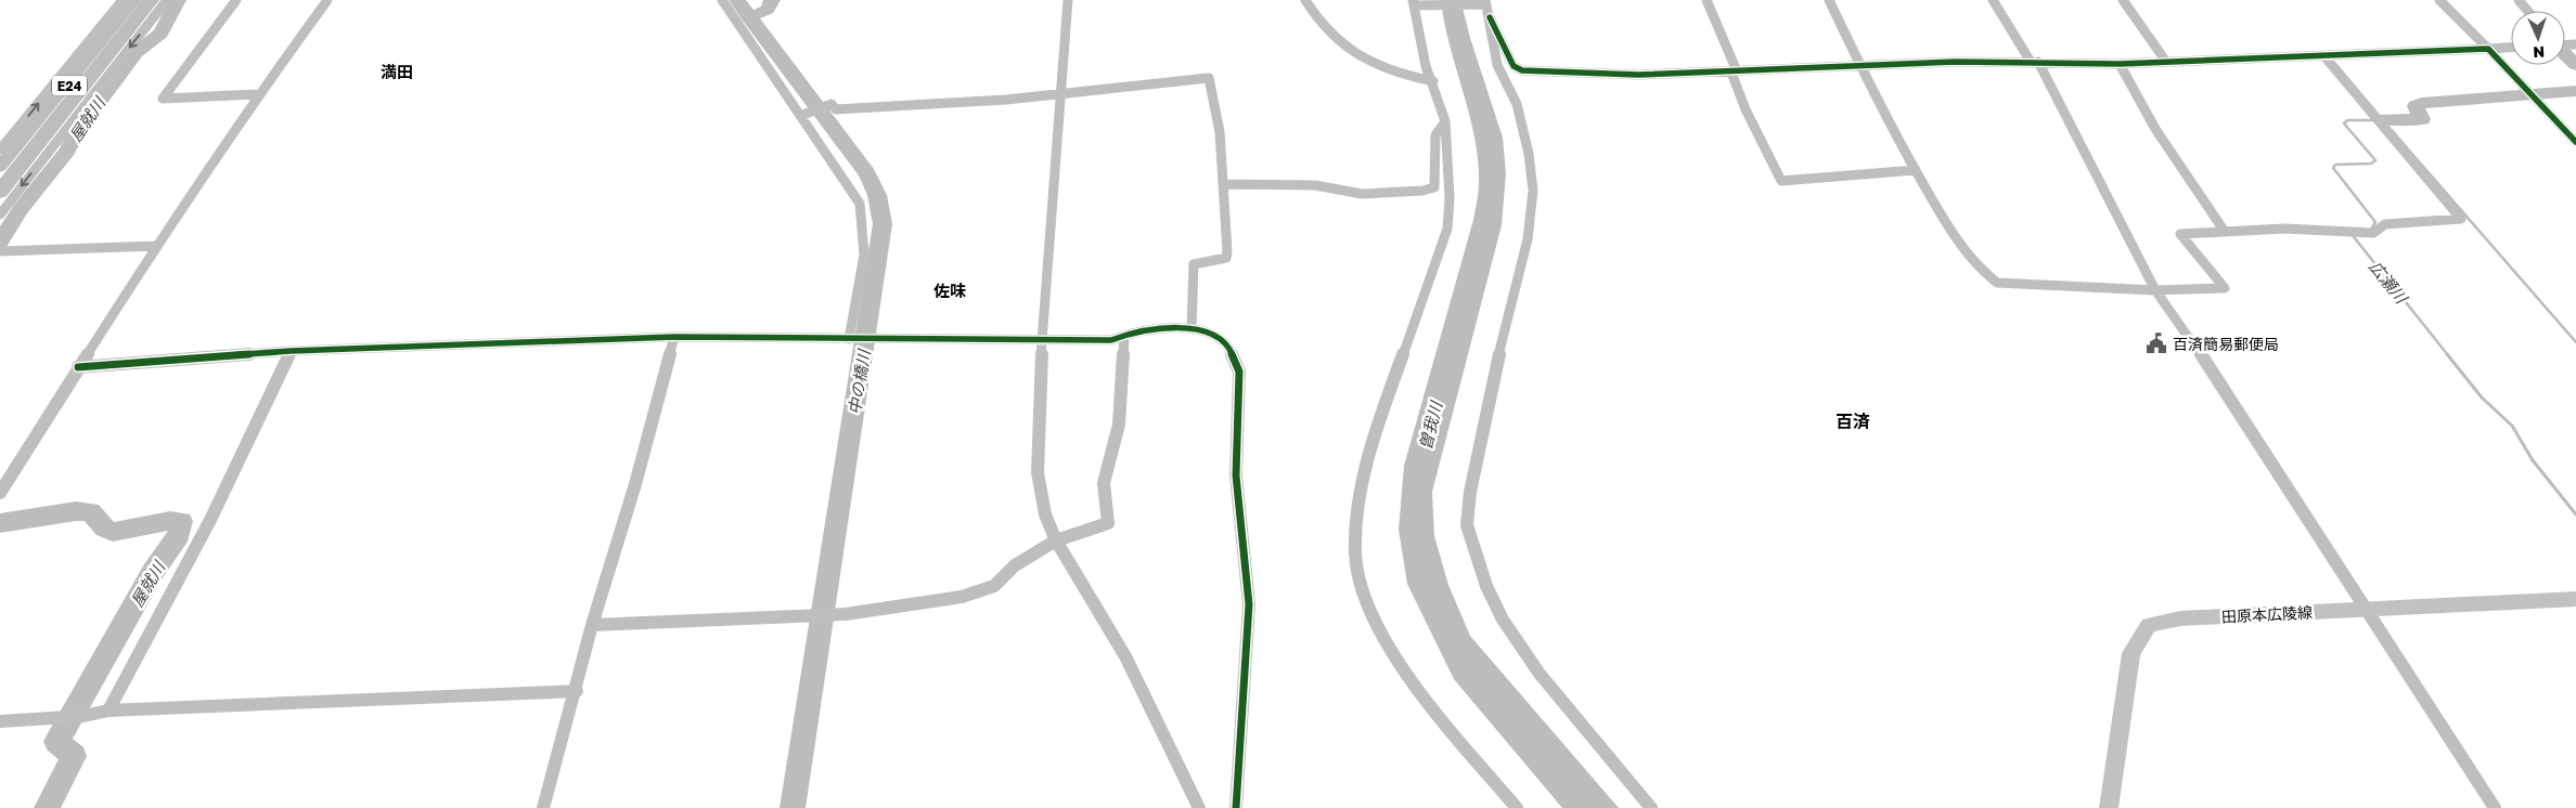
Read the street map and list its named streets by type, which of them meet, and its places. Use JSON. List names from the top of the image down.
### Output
{
  "streets": {
    "highway": ["E24"],
    "main road": ["田原本広陵線"]
  },
  "districts": ["満田", "佐味", "百済"],
  "water": [
    "屋就川",
    "広瀬川",
    "中の橋川",
    "曽我川"
  ],
  "places": {
    "public building": ["百済簡易郵便局"]
  },
  "north": "bottom"
}
